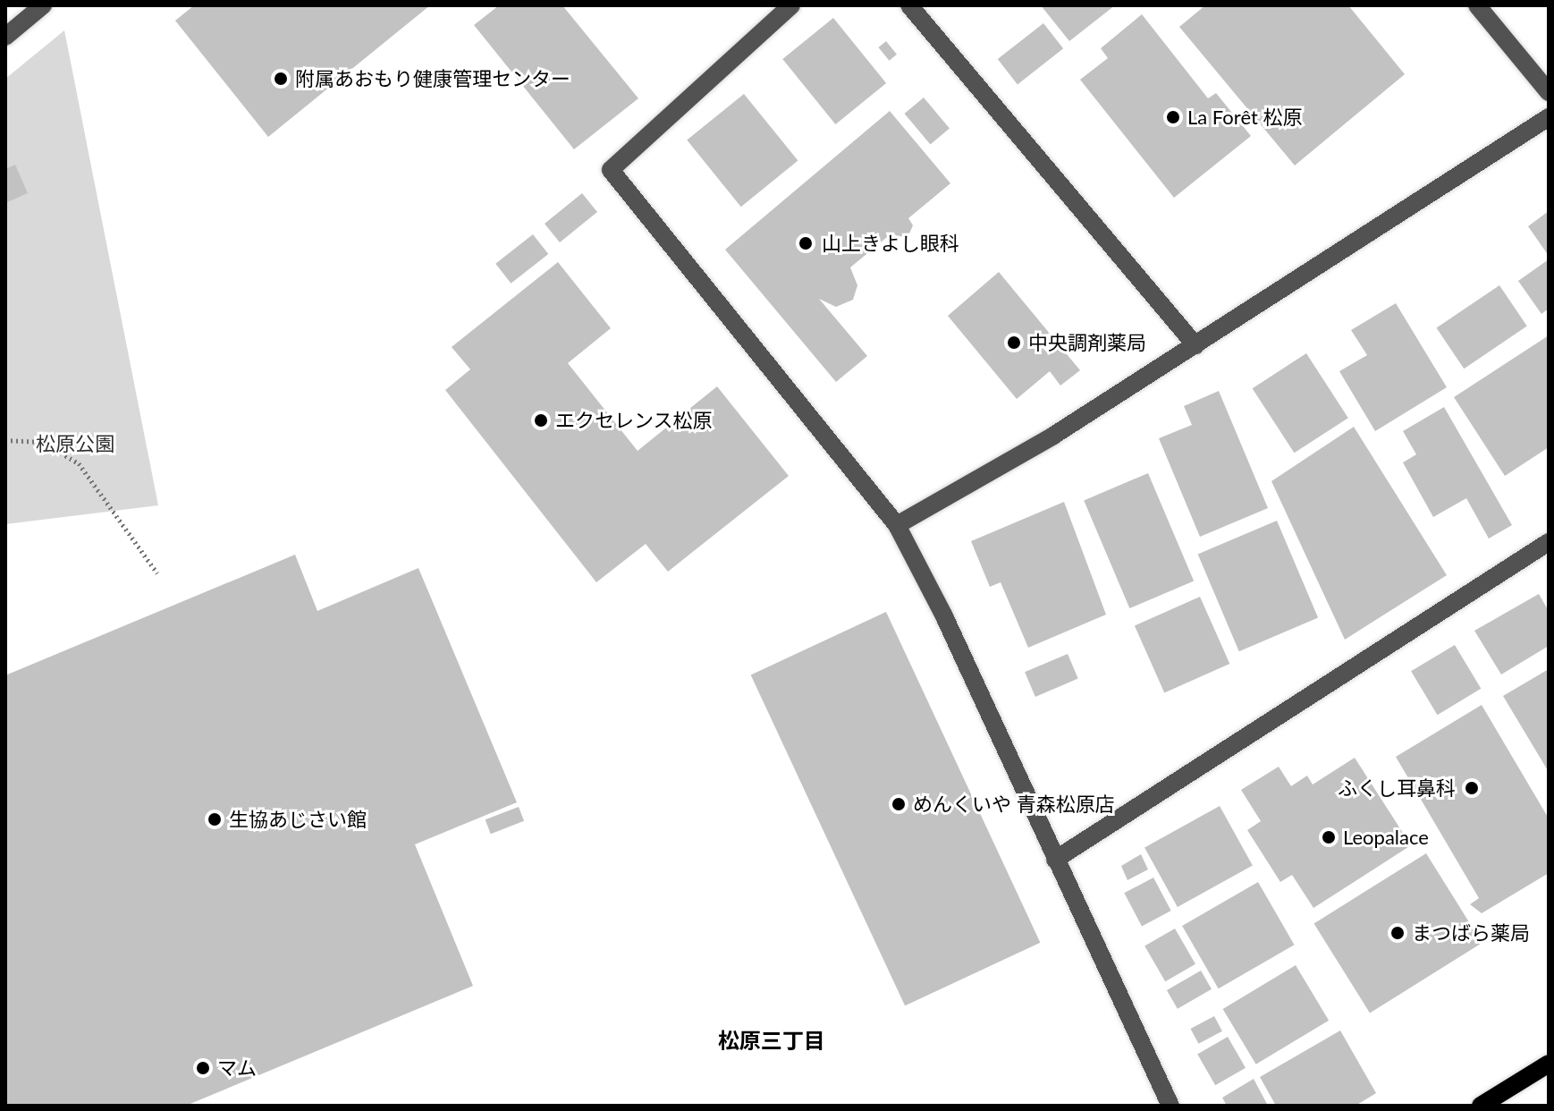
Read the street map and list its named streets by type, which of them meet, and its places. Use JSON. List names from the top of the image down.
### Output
{
  "districts": ["松原三丁目"],
  "parks": ["松原公園"],
  "places": [
    "附属あおもり健康管理センター",
    "La Forêt 松原",
    "山上きよし眼科",
    "中央調剤薬局",
    "エクセレンス松原",
    "ふくし耳鼻科",
    "めんくいや 青森松原店",
    "生協あじさい館",
    "Leopalace",
    "まつばら薬局",
    "マム"
  ]
}
